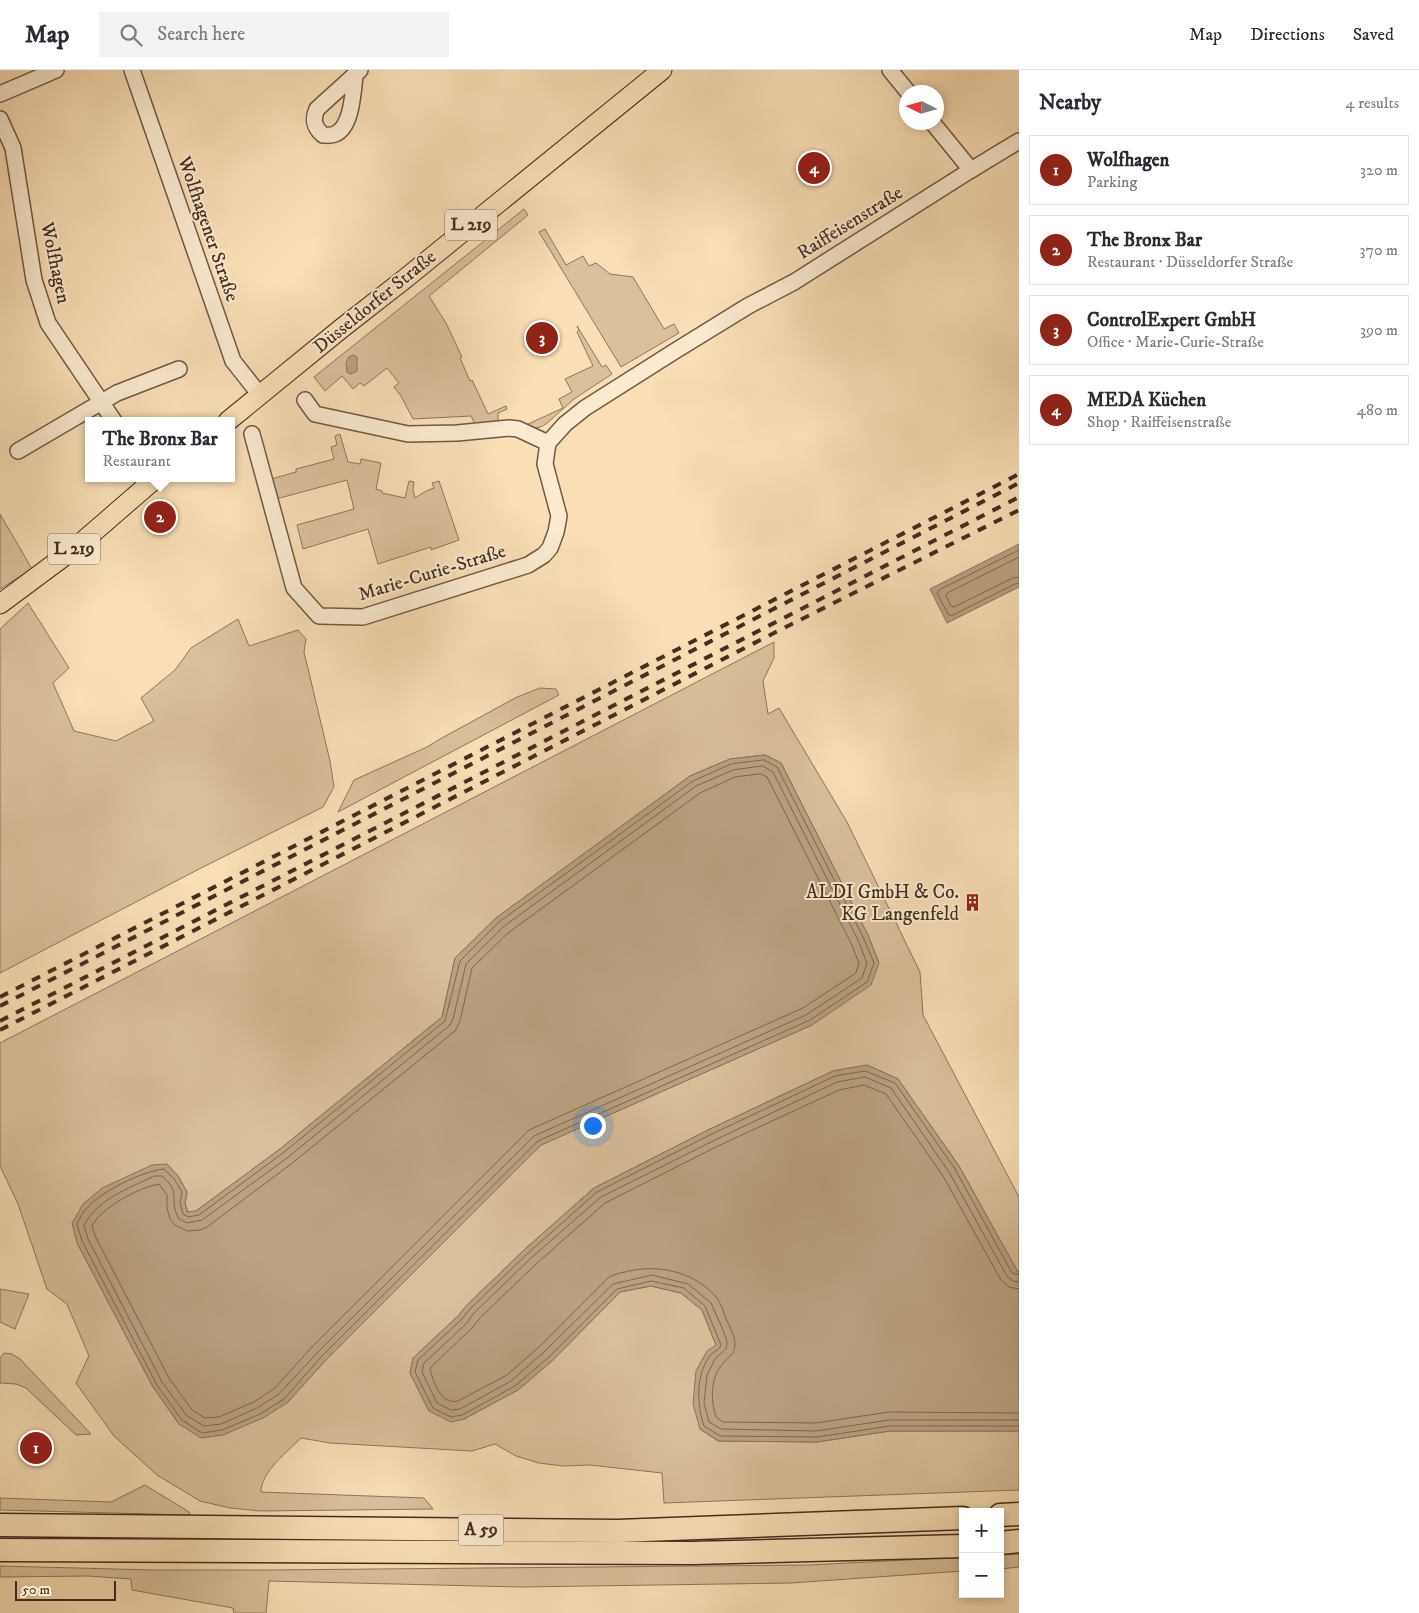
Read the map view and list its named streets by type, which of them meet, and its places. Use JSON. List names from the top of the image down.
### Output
{
  "streets": {
    "highway": ["A 59"],
    "main road": ["L 219", "Düsseldorfer Straße"],
    "street": [
      "Raiffeisenstraße",
      "Wolfhagener Straße",
      "Wolfhagen",
      "Marie-Curie-Straße"
    ]
  },
  "crossings": [
    ["Raiffeisenstraße", "Marie-Curie-Straße"],
    ["Wolfhagener Straße", "Düsseldorfer Straße"]
  ],
  "places": {
    "building": ["ALDI GmbH & Co. KG Langenfeld"]
  },
  "scale_bar": "50 m",
  "north": "left",
  "page": {
    "header": "Map",
    "search": "Search here",
    "nav": ["Map", "Directions", "Saved"],
    "heading": ["Nearby", "4 results"],
    "list": [
      {
        "mark": "1",
        "name": "Wolfhagen",
        "note": "Parking",
        "value": "320 m"
      },
      {
        "mark": "2",
        "name": "The Bronx Bar",
        "note": "Restaurant · Düsseldorfer Straße",
        "value": "370 m"
      },
      {
        "mark": "3",
        "name": "ControlExpert GmbH",
        "note": "Office · Marie-Curie-Straße",
        "value": "390 m"
      },
      {
        "mark": "4",
        "name": "MEDA Küchen",
        "note": "Shop · Raiffeisenstraße",
        "value": "480 m"
      }
    ],
    "pins": [
      "4",
      "3",
      "2",
      "1"
    ],
    "popup": ["The Bronx Bar", "Restaurant"],
    "map_buttons": ["+", "−"],
    "scale": "50 m"
  }
}
